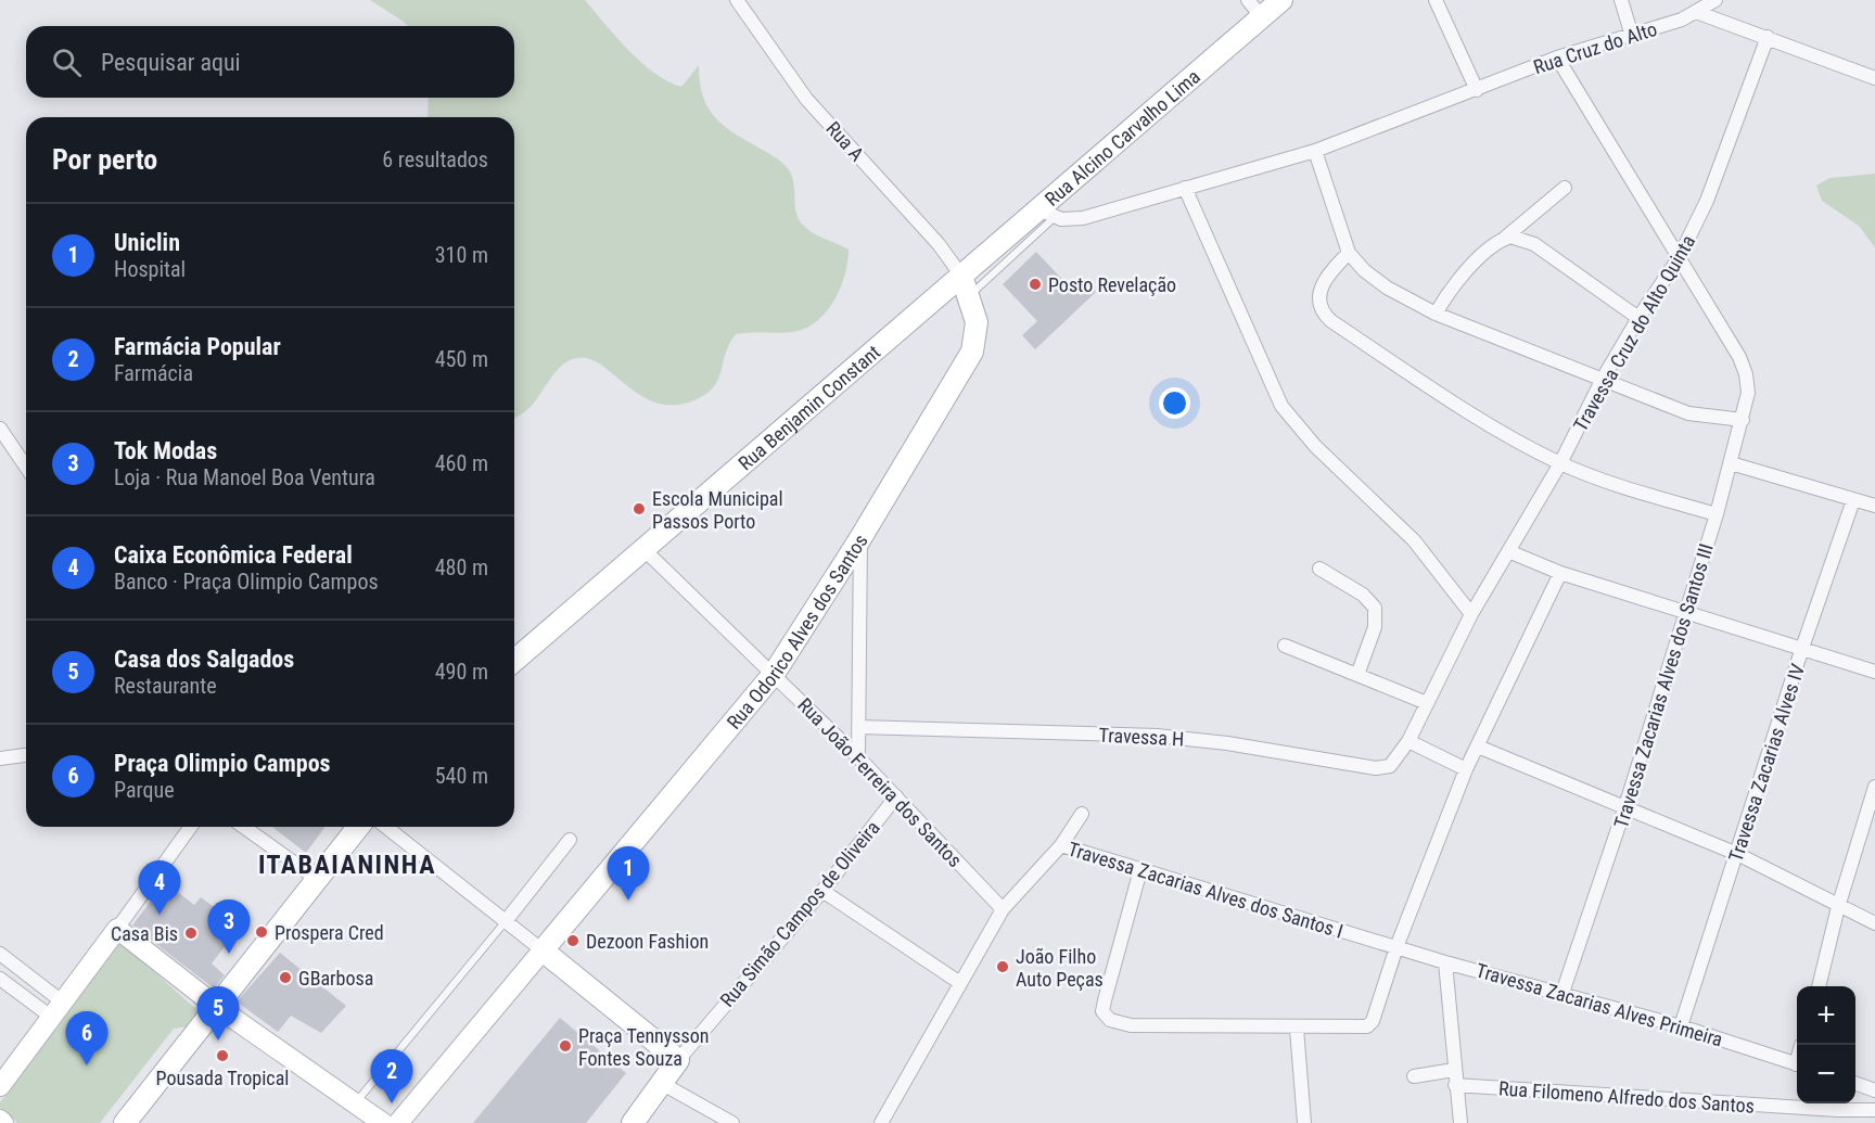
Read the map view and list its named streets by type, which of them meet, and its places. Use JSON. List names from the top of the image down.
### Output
{
  "streets": {
    "main road": ["Rua Alcino Carvalho Lima", "Rua Benjamin Constant", "Rua Odorico Alves dos Santos"],
    "street": [
      "Rua Cruz do Alto",
      "Rua A",
      "Travessa Cruz do Alto Quinta",
      "Travessa Zacarias Alves dos Santos III",
      "Travessa H",
      "Travessa Zacarias Alves IV",
      "Rua João Ferreira dos Santos",
      "Travessa Zacarias Alves dos Santos I",
      "Rua Simão Campos de Oliveira",
      "Travessa Zacarias Alves Primeira",
      "Rua Filomeno Alfredo dos Santos"
    ]
  },
  "crossings": [
    ["Rua Cruz do Alto", "Rua Alcino Carvalho Lima"],
    ["Rua Alcino Carvalho Lima", "Rua A"],
    ["Rua Alcino Carvalho Lima", "Rua Benjamin Constant"],
    ["Rua Alcino Carvalho Lima", "Rua Odorico Alves dos Santos"],
    ["Rua A", "Rua Benjamin Constant"],
    ["Rua A", "Rua Odorico Alves dos Santos"],
    ["Travessa Cruz do Alto Quinta", "Travessa Zacarias Alves dos Santos III"],
    ["Travessa Cruz do Alto Quinta", "Travessa H"],
    ["Rua Benjamin Constant", "Rua Odorico Alves dos Santos"],
    ["Rua Benjamin Constant", "Rua João Ferreira dos Santos"],
    ["Rua Odorico Alves dos Santos", "Rua João Ferreira dos Santos"],
    ["Travessa Zacarias Alves dos Santos III", "Travessa Zacarias Alves Primeira"],
    ["Travessa Zacarias Alves IV", "Travessa Zacarias Alves Primeira"],
    ["Rua João Ferreira dos Santos", "Travessa Zacarias Alves dos Santos I"],
    ["Rua João Ferreira dos Santos", "Rua Simão Campos de Oliveira"],
    ["Travessa Zacarias Alves dos Santos I", "Travessa Zacarias Alves Primeira"]
  ],
  "districts": ["ITABAIANINHA"],
  "places": [
    "Posto Revelação",
    "Escola Municipal Passos Porto",
    "Prospera Cred",
    "Casa Bis",
    "Dezoon Fashion",
    "João Filho Auto Peças",
    "GBarbosa",
    "Praça Tennysson Fontes Souza",
    "Pousada Tropical"
  ],
  "page": {
    "search": "Pesquisar aqui",
    "heading": ["Por perto", "6 resultados"],
    "list": [
      {
        "mark": "1",
        "name": "Uniclin",
        "note": "Hospital",
        "value": "310 m"
      },
      {
        "mark": "2",
        "name": "Farmácia Popular",
        "note": "Farmácia",
        "value": "450 m"
      },
      {
        "mark": "3",
        "name": "Tok Modas",
        "note": "Loja · Rua Manoel Boa Ventura",
        "value": "460 m"
      },
      {
        "mark": "4",
        "name": "Caixa Econômica Federal",
        "note": "Banco · Praça Olimpio Campos",
        "value": "480 m"
      },
      {
        "mark": "5",
        "name": "Casa dos Salgados",
        "note": "Restaurante",
        "value": "490 m"
      },
      {
        "mark": "6",
        "name": "Praça Olimpio Campos",
        "note": "Parque",
        "value": "540 m"
      }
    ],
    "pins": [
      "1",
      "4",
      "3",
      "5",
      "6",
      "2"
    ],
    "map_buttons": ["+", "−"]
  }
}
